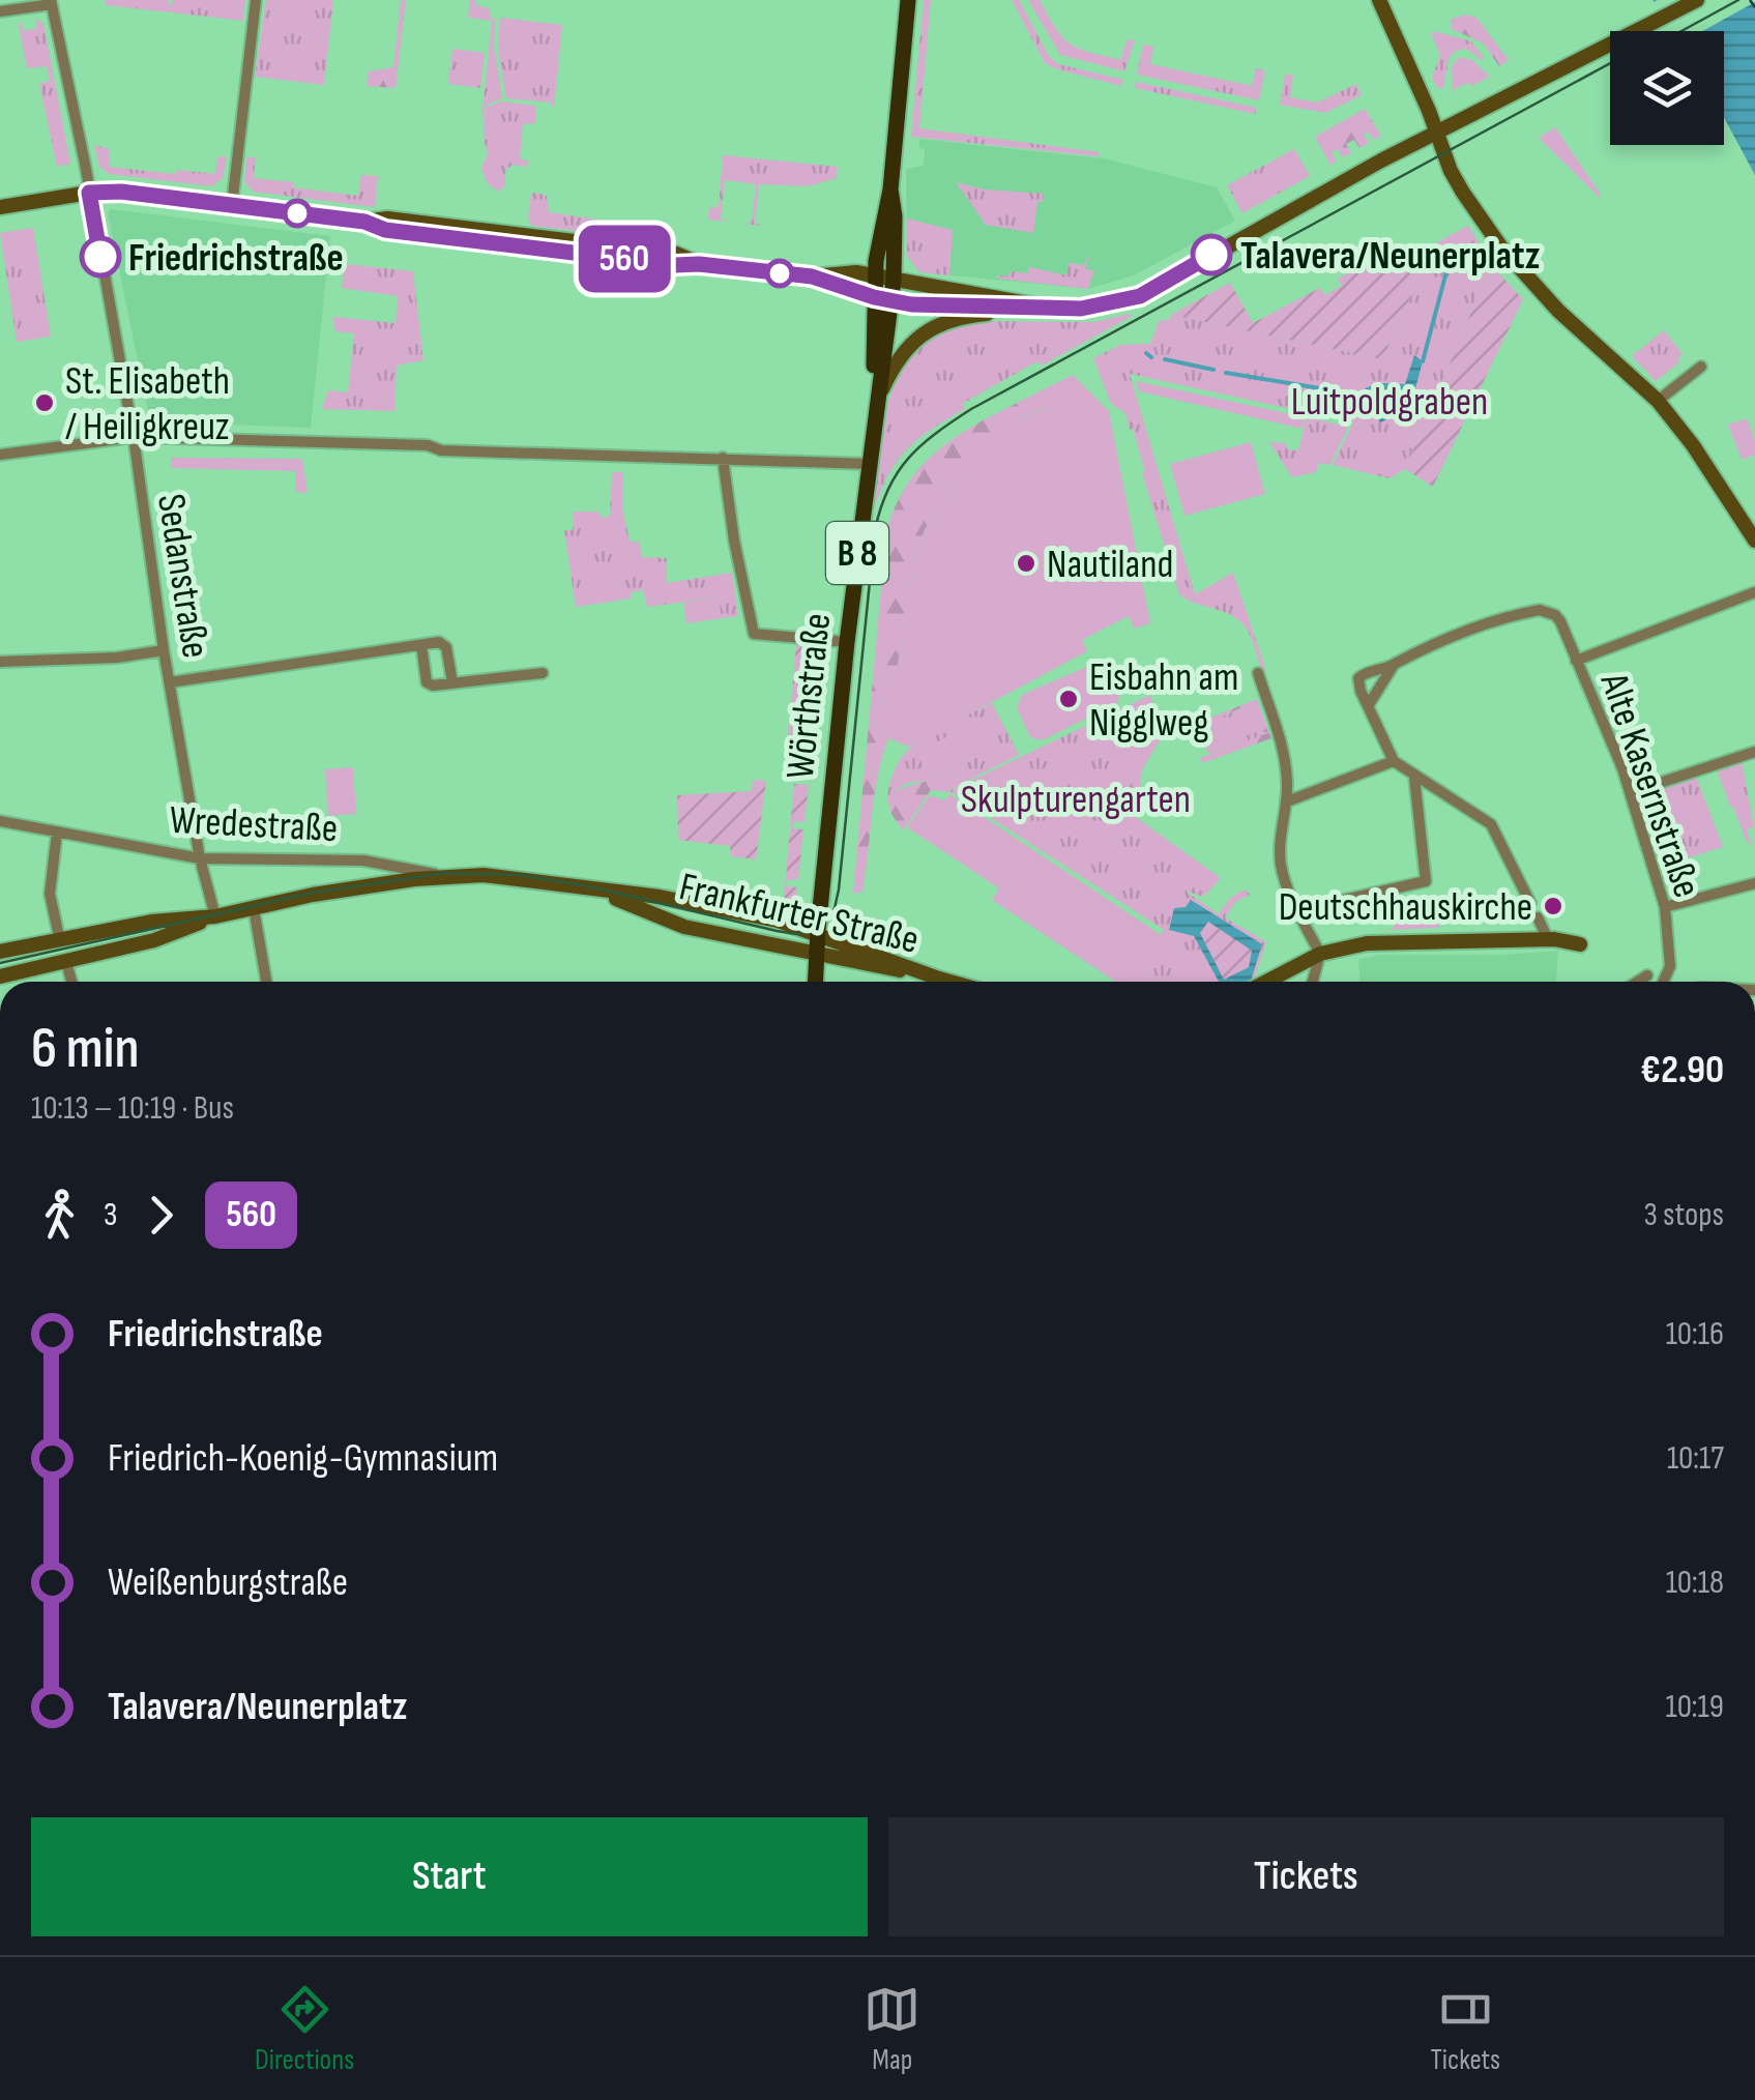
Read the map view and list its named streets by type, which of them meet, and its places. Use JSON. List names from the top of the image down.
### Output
{
  "streets": {
    "main road": ["B 8", "Wörthstraße"],
    "street": [
      "Sedanstraße",
      "Alte Kasernstraße",
      "Wredestraße",
      "Frankfurter Straße"
    ]
  },
  "crossings": [
    ["B 8", "Wörthstraße"],
    ["Sedanstraße", "Wredestraße"],
    ["Sedanstraße", "Frankfurter Straße"],
    ["Wörthstraße", "Frankfurter Straße"],
    ["Wredestraße", "Frankfurter Straße"]
  ],
  "parks": ["Luitpoldgraben", "Skulpturengarten"],
  "places": [
    "Talavera/Neunerplatz",
    "Friedrichstraße",
    "St. Elisabeth / Heiligkreuz",
    "Nautiland",
    "Eisbahn am Nigglweg",
    "Deutschhauskirche"
  ],
  "lines": ["bus line 560"],
  "page": {
    "on_map": "560",
    "heading": ["6 min", "10:13 – 10:19 · Bus", "€2.90"],
    "legs": ["3", "560", "3 stops"],
    "list": [
      {
        "name": "Friedrichstraße",
        "value": "10:16"
      },
      {
        "name": "Friedrich-Koenig-Gymnasium",
        "value": "10:17"
      },
      {
        "name": "Weißenburgstraße",
        "value": "10:18"
      },
      {
        "name": "Talavera/Neunerplatz",
        "value": "10:19"
      }
    ],
    "buttons": ["Start", "Tickets"],
    "tabs": ["Directions", "Map", "Tickets"]
  }
}
